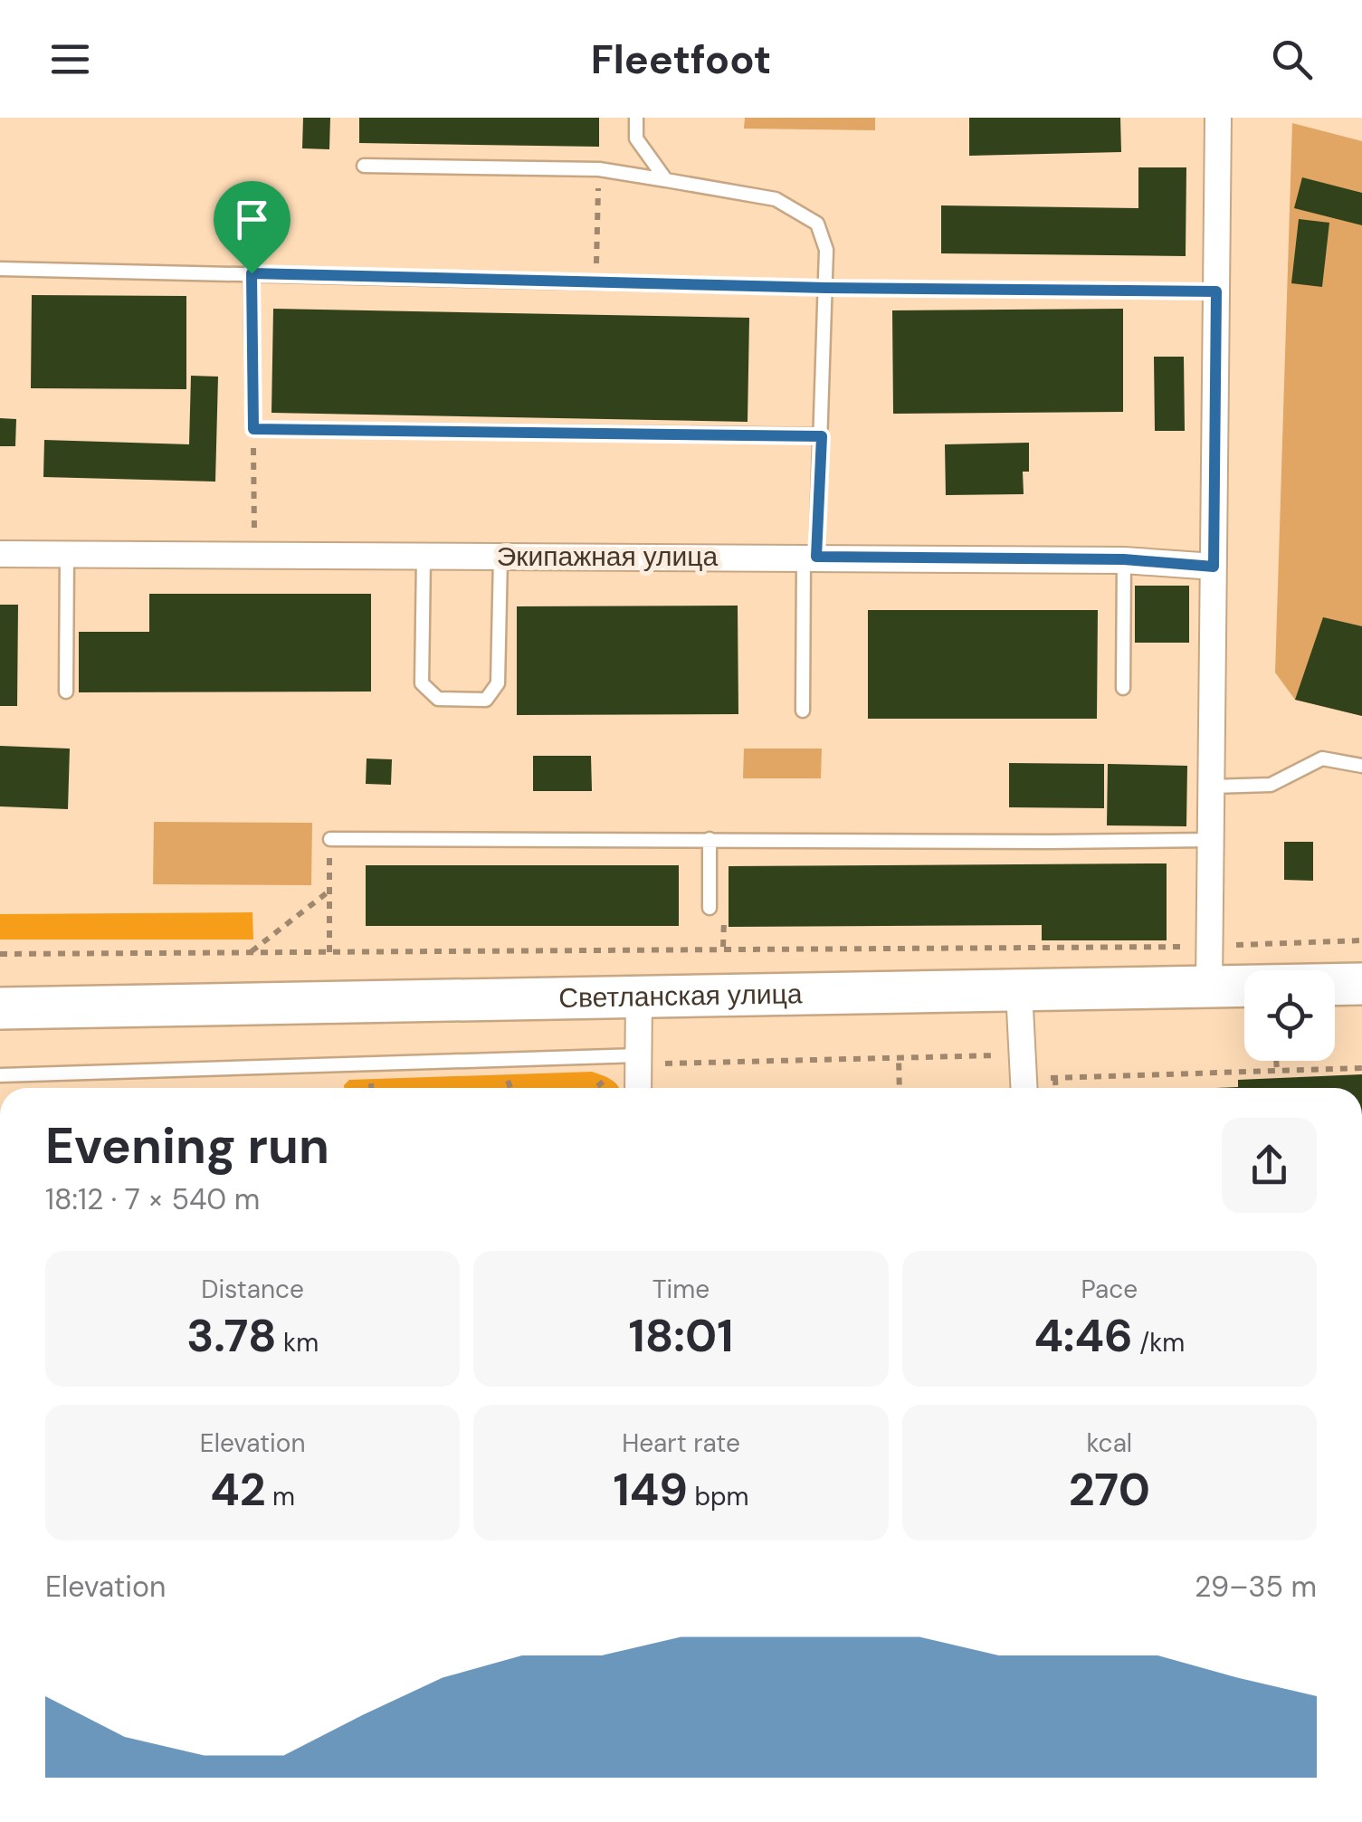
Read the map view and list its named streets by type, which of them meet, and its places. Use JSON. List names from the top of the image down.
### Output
{
  "streets": {
    "main road": ["Светланская улица"],
    "street": ["Экипажная улица"]
  },
  "page": {
    "header": "Fleetfoot",
    "heading": ["Evening run", "18:12 · 7 × 540 m"],
    "stats": [
      ["Distance", "3.78 km"],
      ["Time", "18:01"],
      ["Pace", "4:46 /km"],
      ["Elevation", "42 m"],
      ["Heart rate", "149 bpm"],
      ["kcal", "270"]
    ],
    "chart": ["Elevation", "29–35 m"]
  }
}
